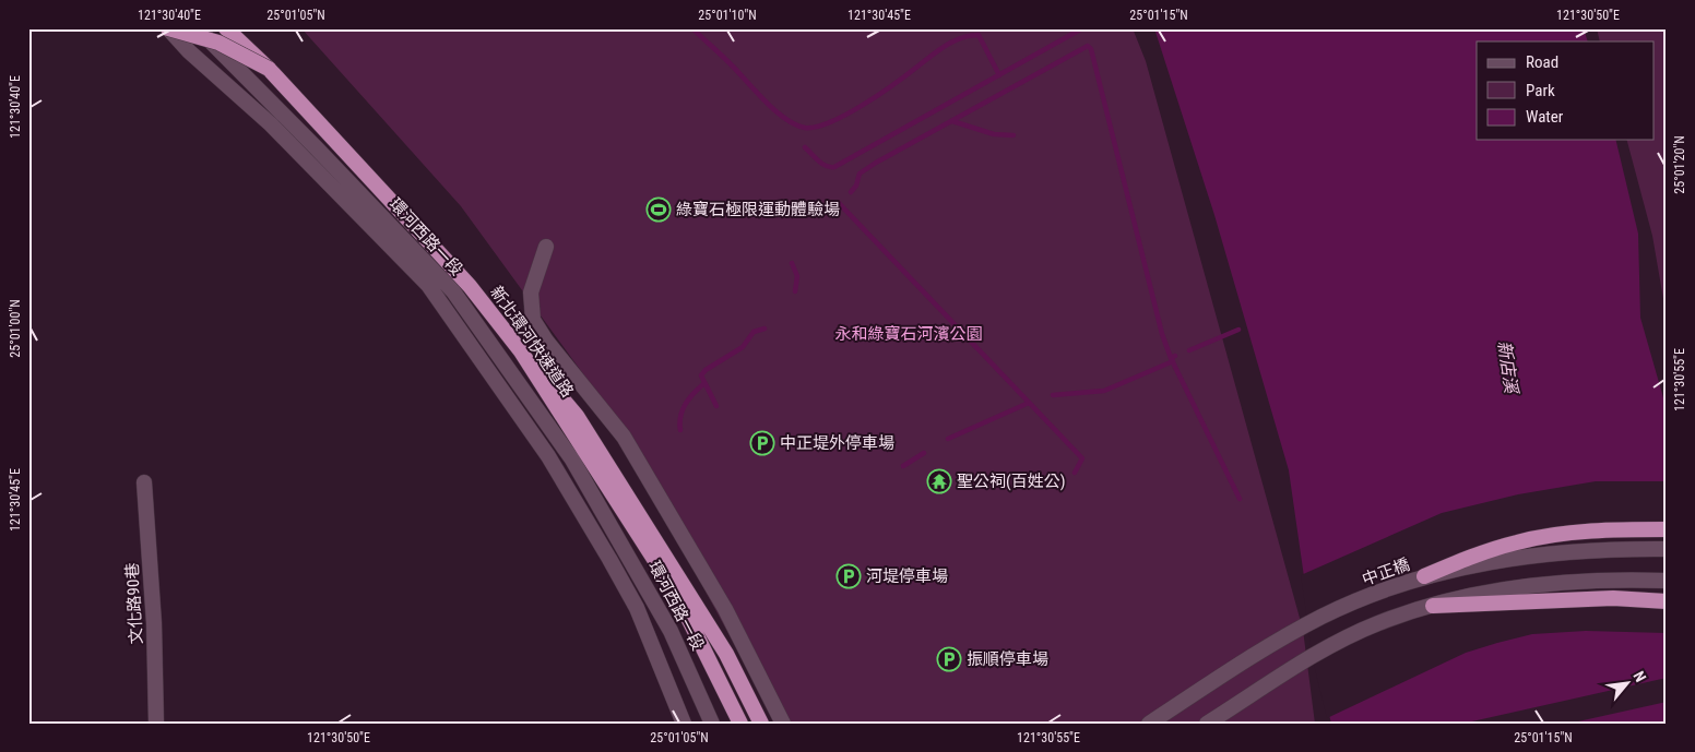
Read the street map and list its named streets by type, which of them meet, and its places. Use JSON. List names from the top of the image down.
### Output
{
  "streets": {
    "highway": ["新北環河快速道路"],
    "main road": ["環河西路一段", "中正橋", "文化路90巷"]
  },
  "water": ["新店溪"],
  "parks": ["永和綠寶石河濱公園"],
  "places": {
    "sports": ["綠寶石極限運動體驗場"],
    "parking": ["中正堤外停車場", "河堤停車場", "振順停車場"],
    "temple": ["聖公祠(百姓公)"]
  },
  "legend": ["Road", "Park", "Water"],
  "north": "top right",
  "coordinates": [
    "121°30'40\"E",
    "25°01'05\"N",
    "25°01'10\"N",
    "121°30'45\"E",
    "25°01'15\"N",
    "121°30'50\"E",
    "25°01'20\"N",
    "25°01'00\"N",
    "121°30'55\"E"
  ]
}
